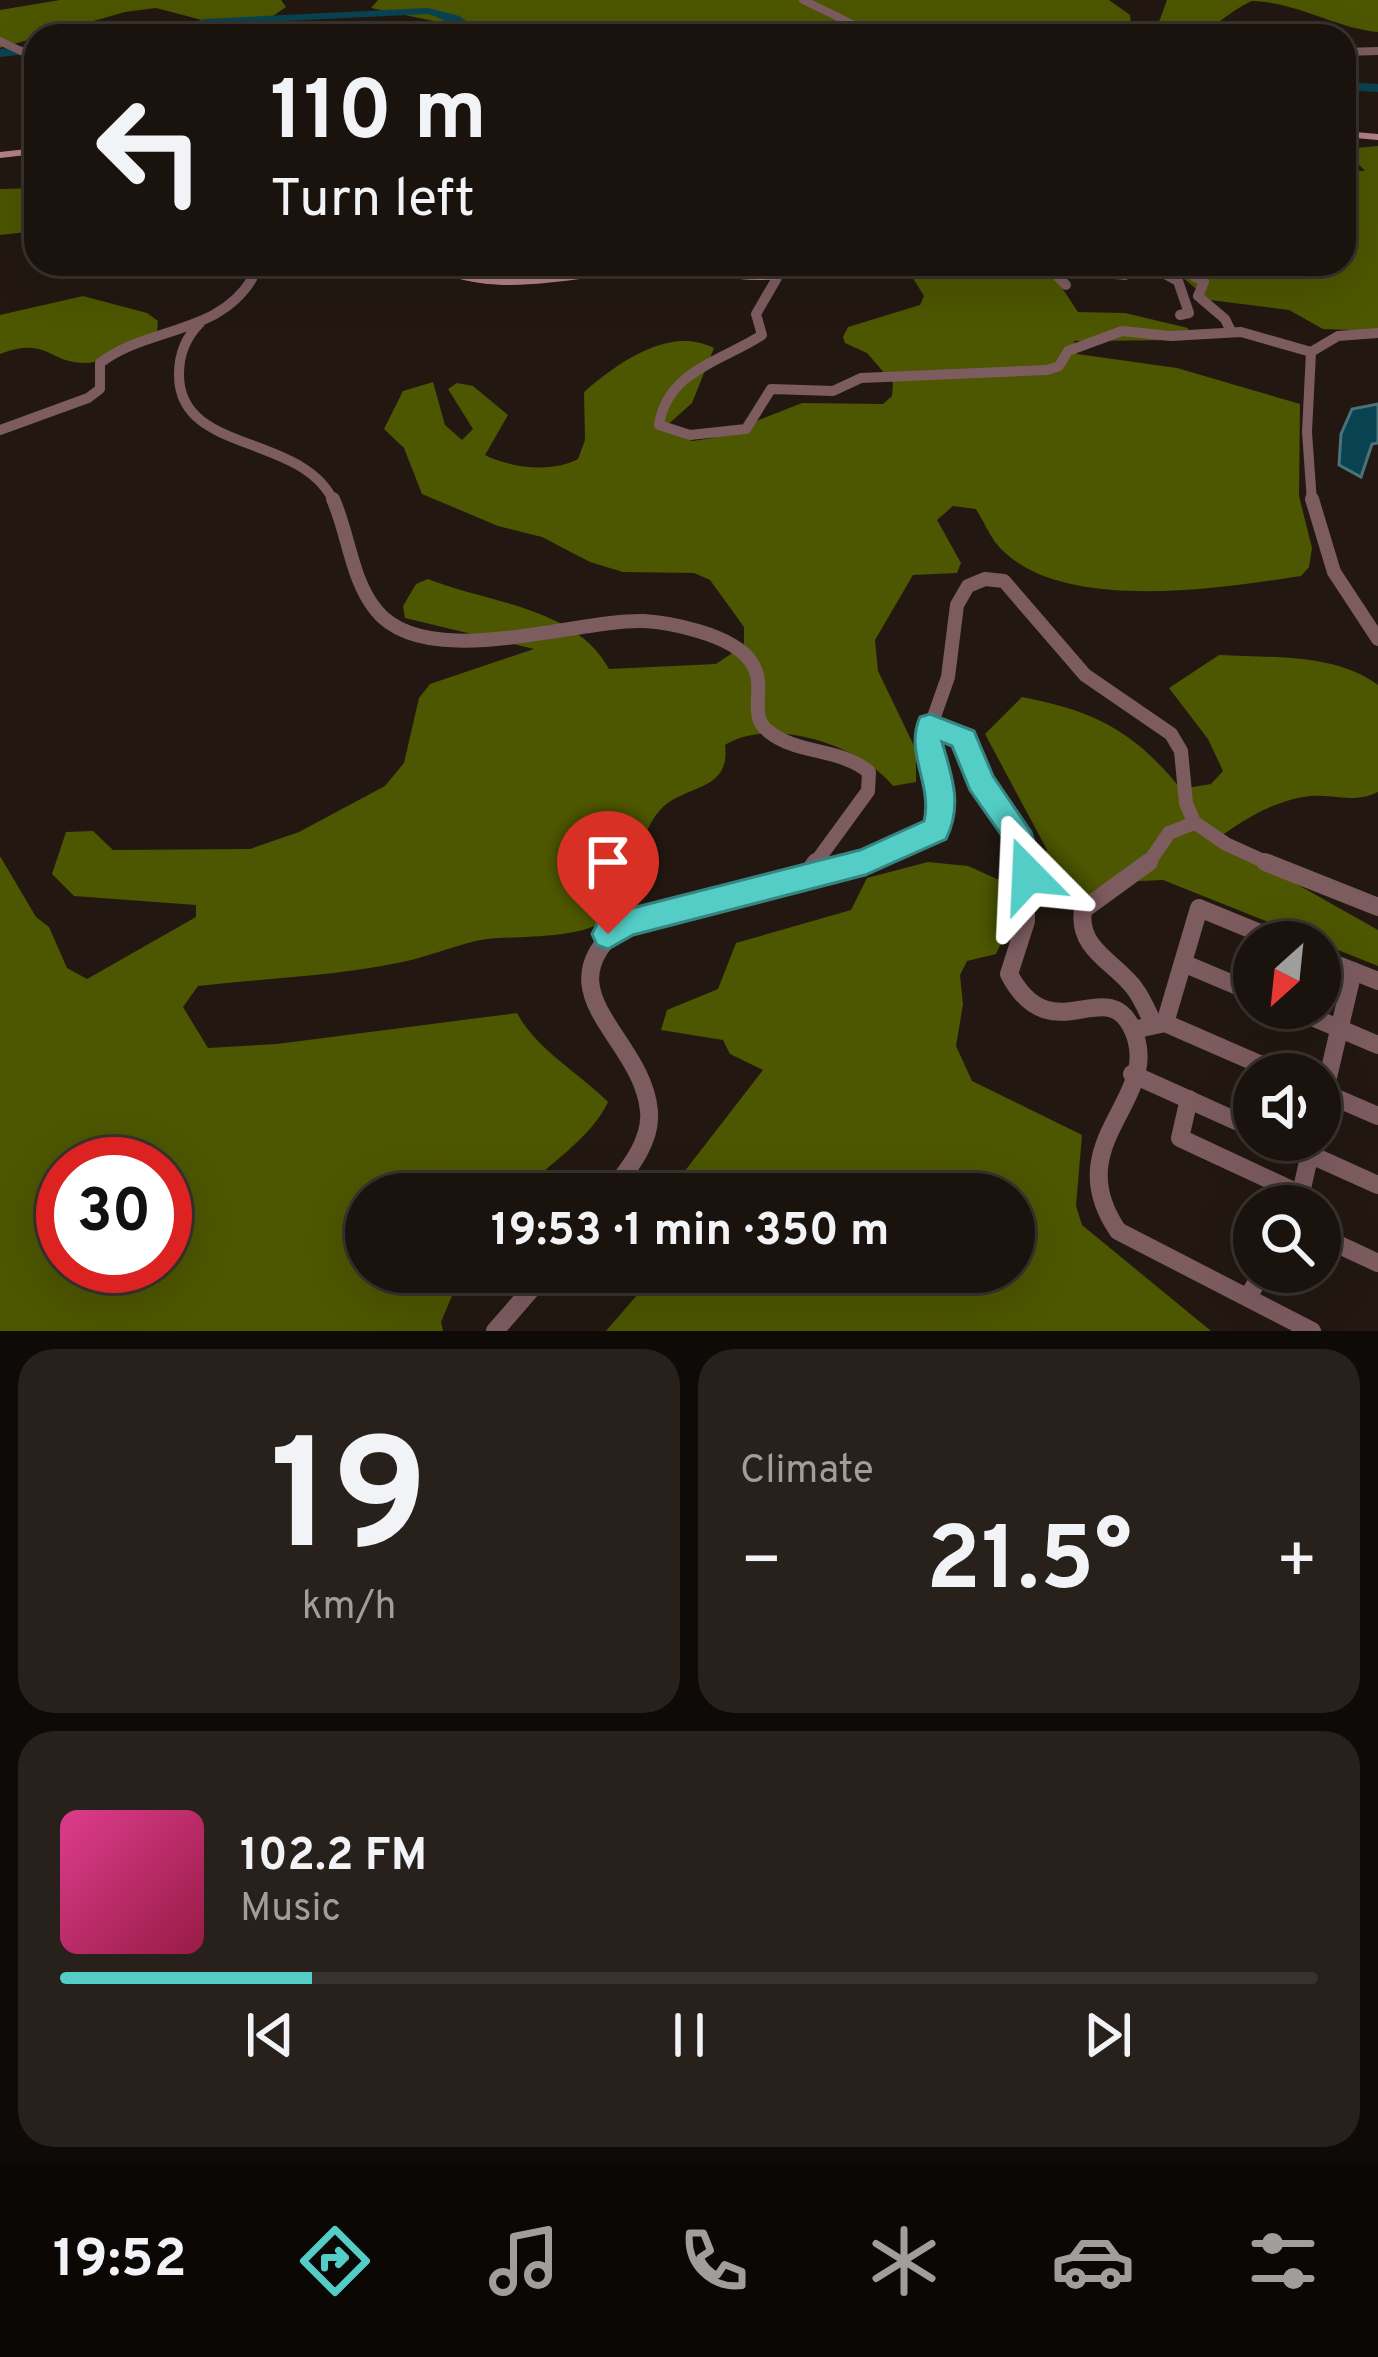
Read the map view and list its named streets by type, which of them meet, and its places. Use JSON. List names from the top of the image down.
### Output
{
  "north": "bottom left",
  "page": {
    "turn": ["110 m", "Turn left"],
    "limit": "30",
    "trip": "19:53 · 1 min · 350 m",
    "tile": [
      ["19", "km/h"],
      "Climate"
    ],
    "heat": ["−", "21.5°", "+"],
    "song": ["102.2 FM", "Music"],
    "tabs": "19:52"
  }
}
